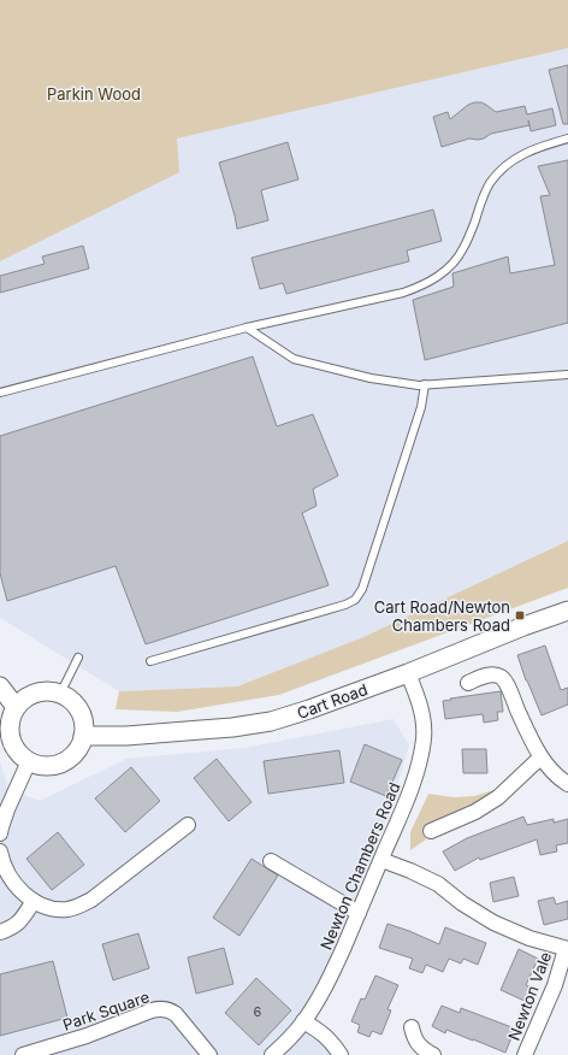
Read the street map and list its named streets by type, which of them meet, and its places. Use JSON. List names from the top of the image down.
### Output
{
  "streets": {
    "street": [
      "Cart Road",
      "Newton Chambers Road",
      "Newton Vale",
      "Park Square"
    ]
  },
  "crossings": [
    ["Cart Road", "Newton Chambers Road"]
  ],
  "parks": ["Parkin Wood"],
  "places": {
    "transit": ["Cart Road/Newton Chambers Road"]
  },
  "house_numbers": ["6"]
}
